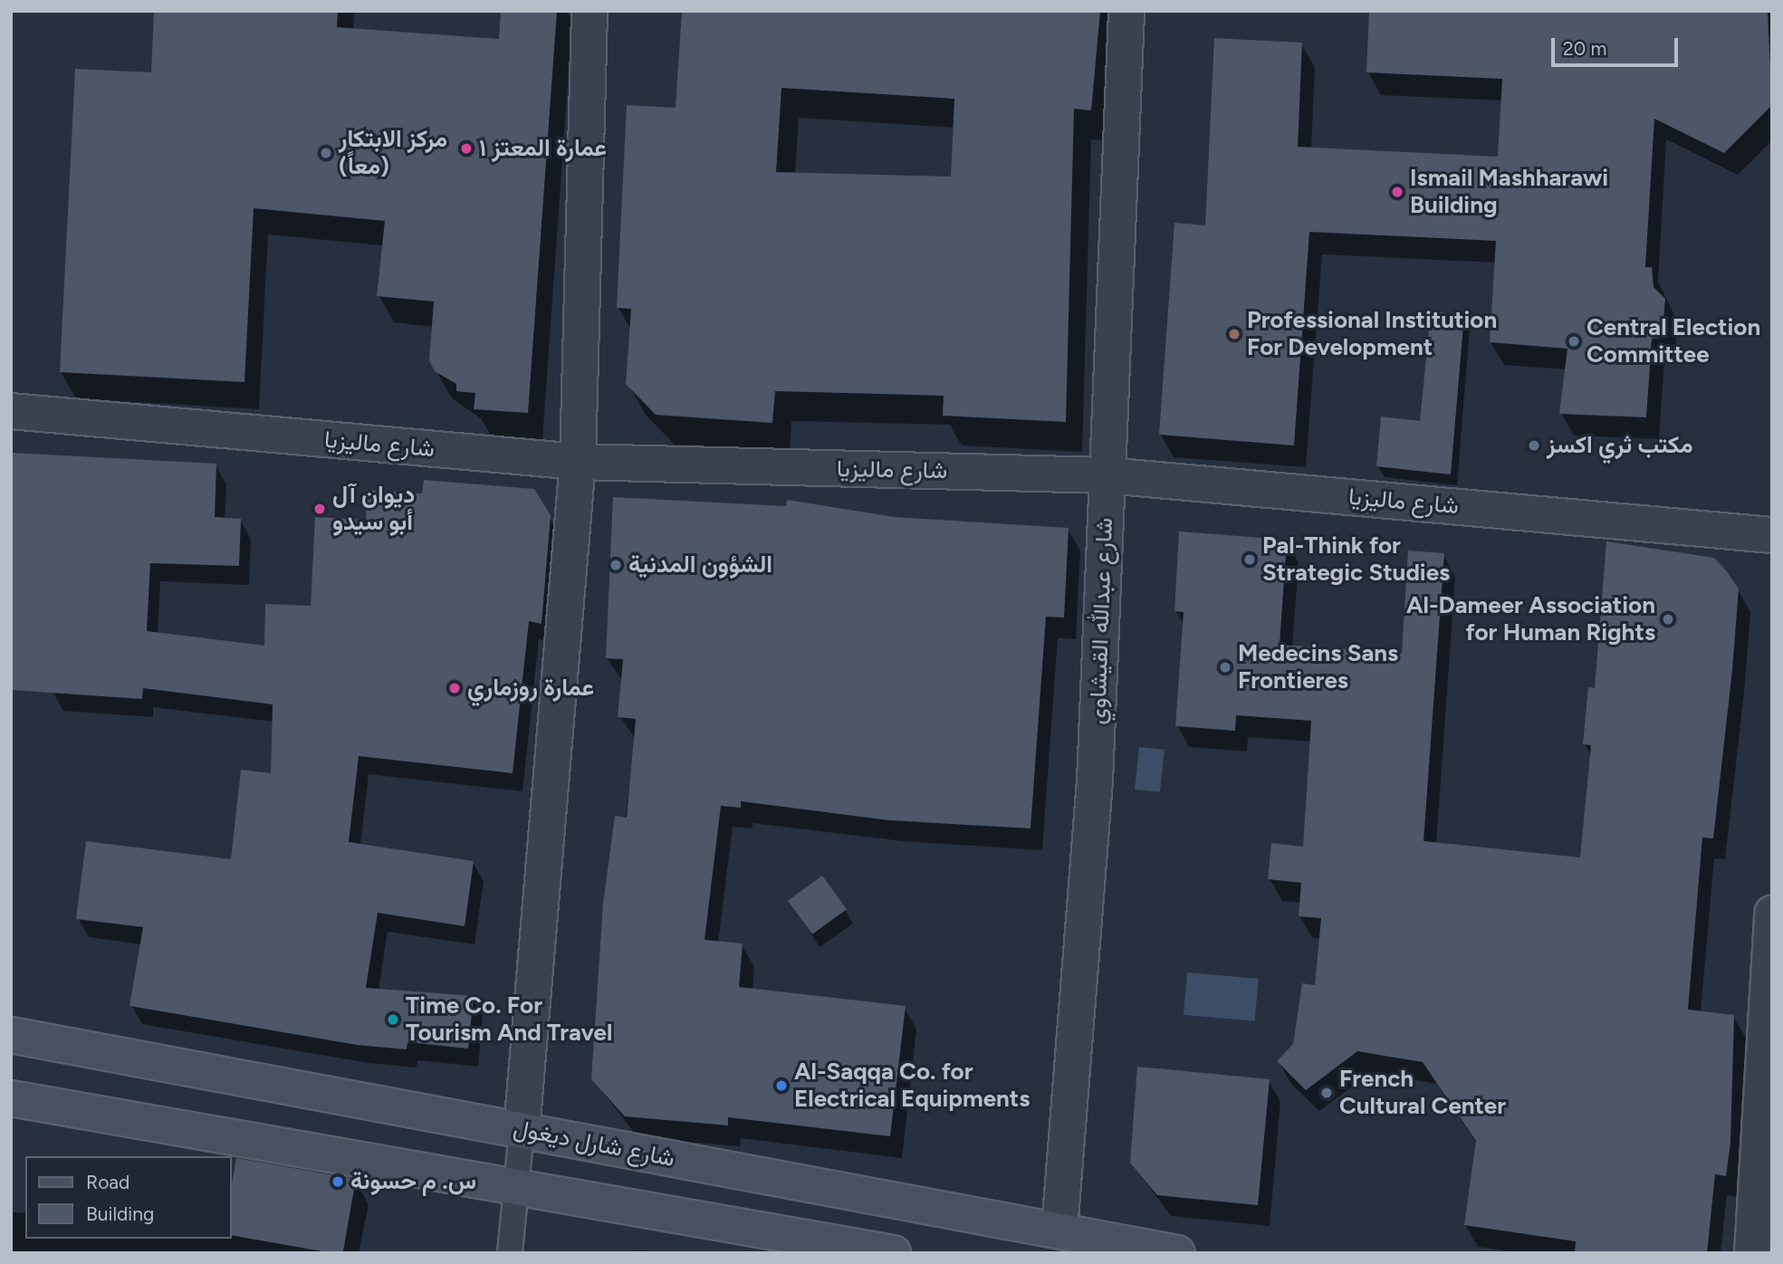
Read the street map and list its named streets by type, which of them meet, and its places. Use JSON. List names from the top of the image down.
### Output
{
  "streets": {
    "main road": ["شارع شارل ديغول"],
    "street": ["شارع ماليزيا", "شارع عبدالله القيشاوي"]
  },
  "crossings": [
    ["شارع ماليزيا", "شارع عبدالله القيشاوي"],
    ["شارع عبدالله القيشاوي", "شارع شارل ديغول"]
  ],
  "places": [
    "عمارة المعتز ١",
    "مركز الابتكار (معاً)",
    "Ismail Mashharawi Building",
    "Professional Institution For Development",
    "Central Election Committee",
    "مكتب ثري اكسز",
    "ديوان آل أبو سيدو",
    "Pal-Think for Strategic Studies",
    "الشؤون المدنية",
    "Al-Dameer Association for Human Rights",
    "Medecins Sans Frontieres",
    "عمارة روزماري",
    "Time Co. For Tourism And Travel",
    "Al-Saqqa Co. for Electrical Equipments",
    "French Cultural Center",
    "س. م حسونة"
  ],
  "legend": ["Road", "Building"],
  "scale_bar": "20 m"
}
